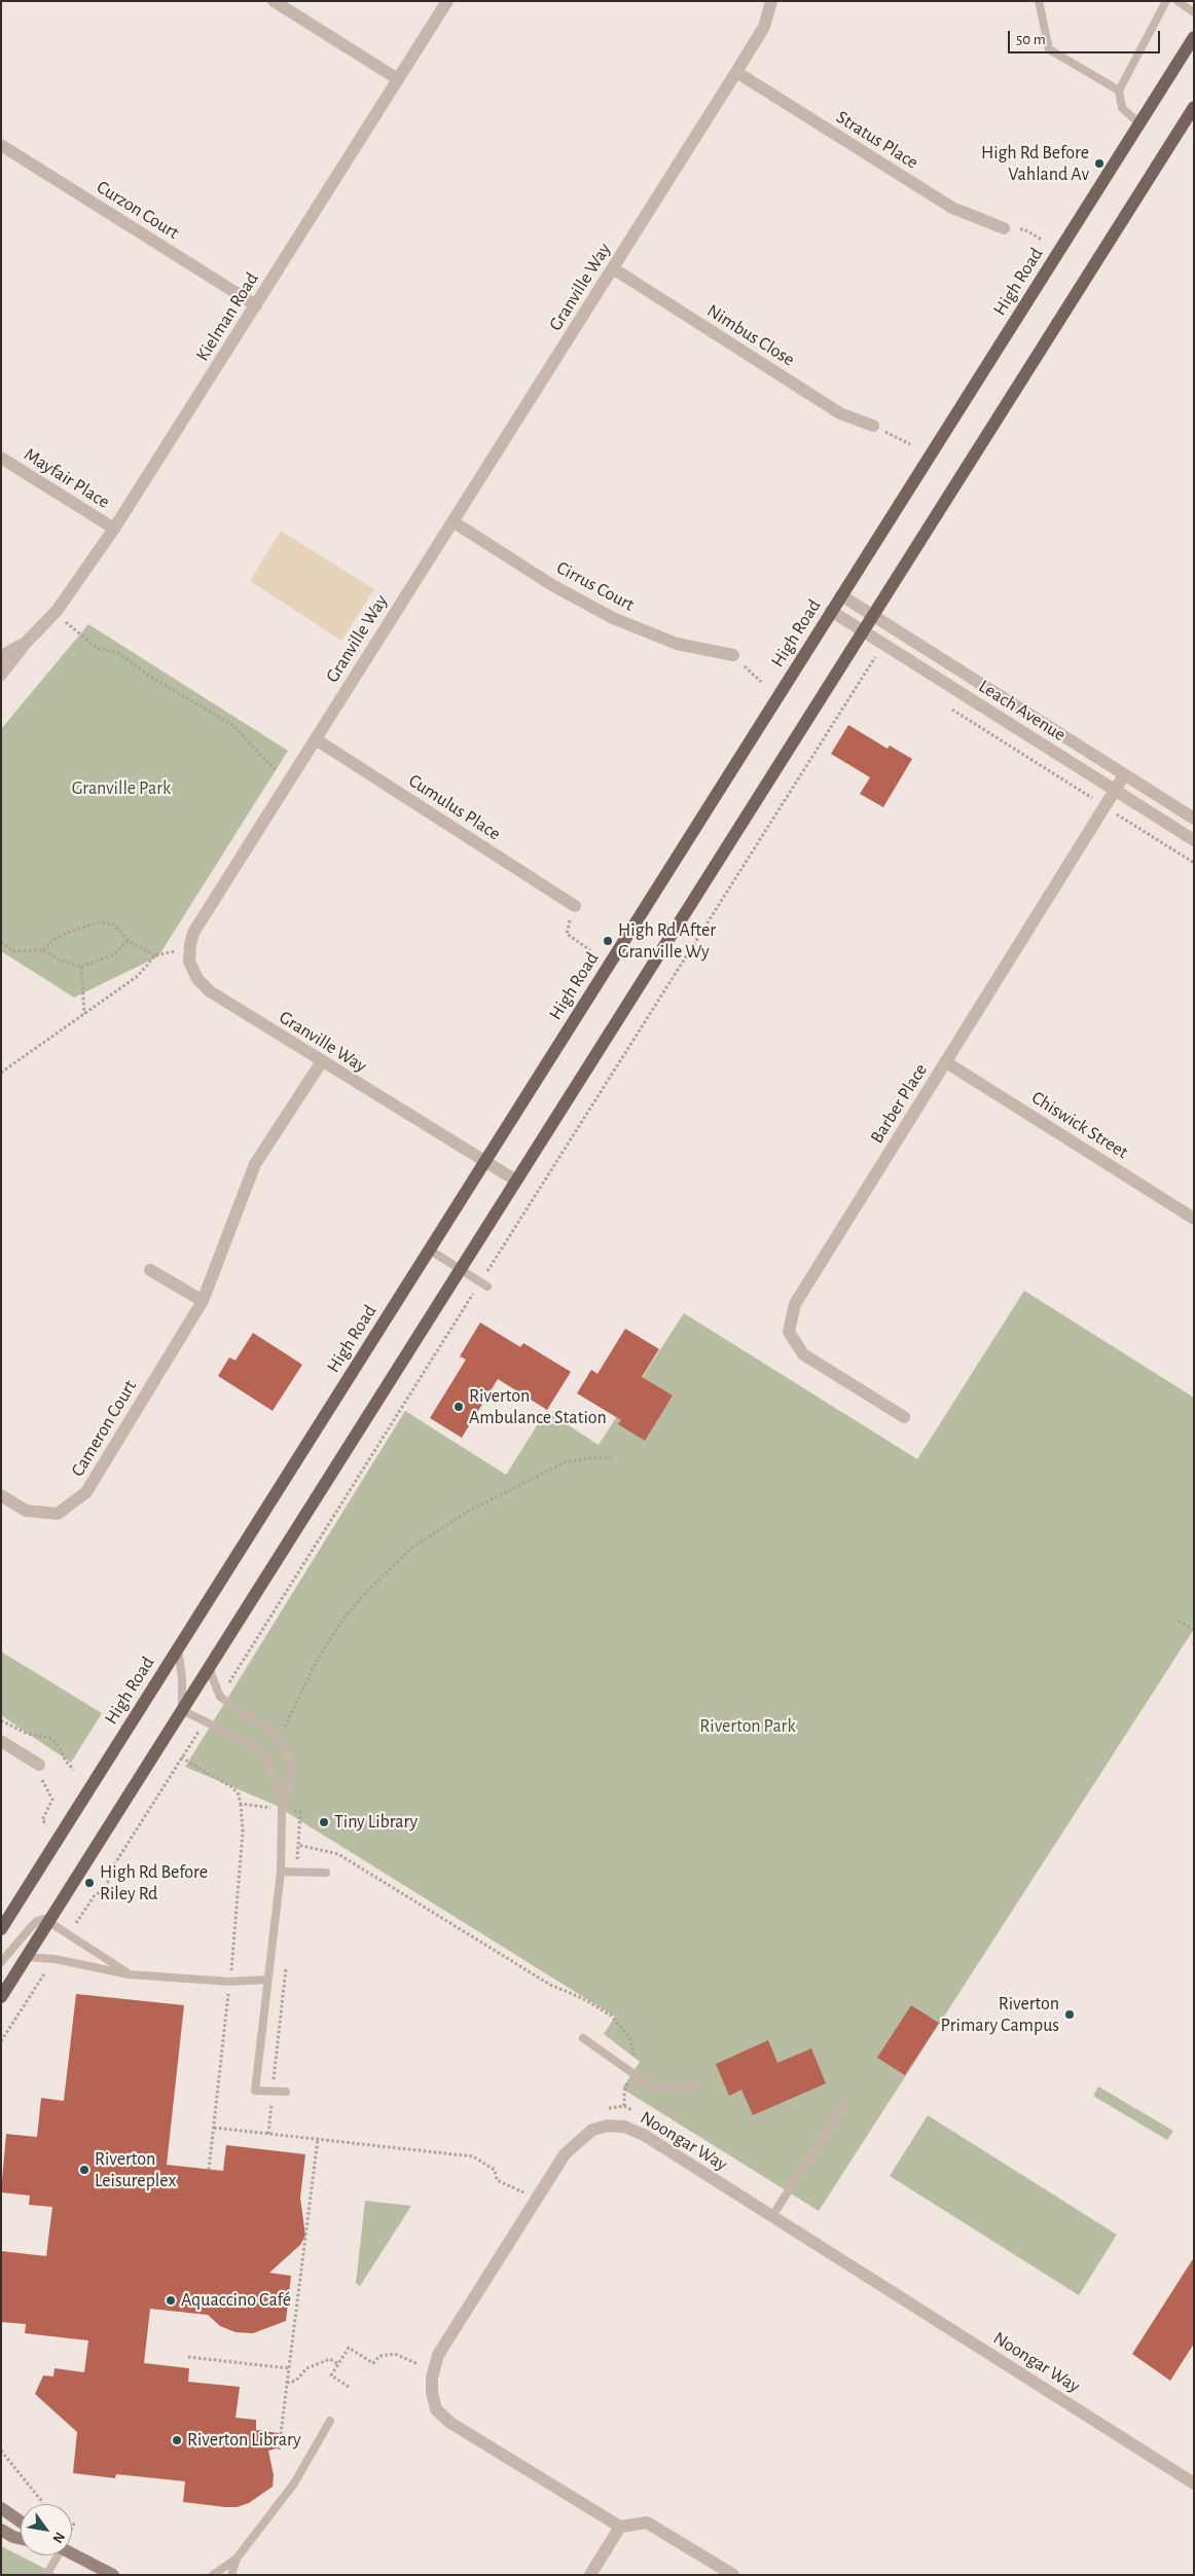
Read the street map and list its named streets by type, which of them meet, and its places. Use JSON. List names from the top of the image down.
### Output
{
  "streets": {
    "main road": ["High Road"],
    "street": [
      "Stratus Place",
      "Curzon Court",
      "Granville Way",
      "Kielman Road",
      "Nimbus Close",
      "Mayfair Place",
      "Cirrus Court",
      "Leach Avenue",
      "Cumulus Place",
      "Barber Place",
      "Chiswick Street",
      "Cameron Court",
      "Noongar Way"
    ]
  },
  "crossings": [
    ["Stratus Place", "Granville Way"],
    ["Curzon Court", "Kielman Road"],
    ["High Road", "Granville Way"],
    ["High Road", "Leach Avenue"],
    ["Granville Way", "Nimbus Close"],
    ["Granville Way", "Cirrus Court"],
    ["Granville Way", "Cumulus Place"],
    ["Granville Way", "Cameron Court"],
    ["Kielman Road", "Mayfair Place"],
    ["Leach Avenue", "Barber Place"],
    ["Barber Place", "Chiswick Street"]
  ],
  "parks": ["Granville Park", "Riverton Park"],
  "places": [
    "High Rd Before Vahland Av",
    "High Rd After Granville Wy",
    "Riverton Ambulance Station",
    "Tiny Library",
    "High Rd Before Riley Rd",
    "Riverton Primary Campus",
    "Riverton Leisureplex",
    "Aquaccino Café",
    "Riverton Library"
  ],
  "scale_bar": "50 m",
  "north": "bottom right"
}
